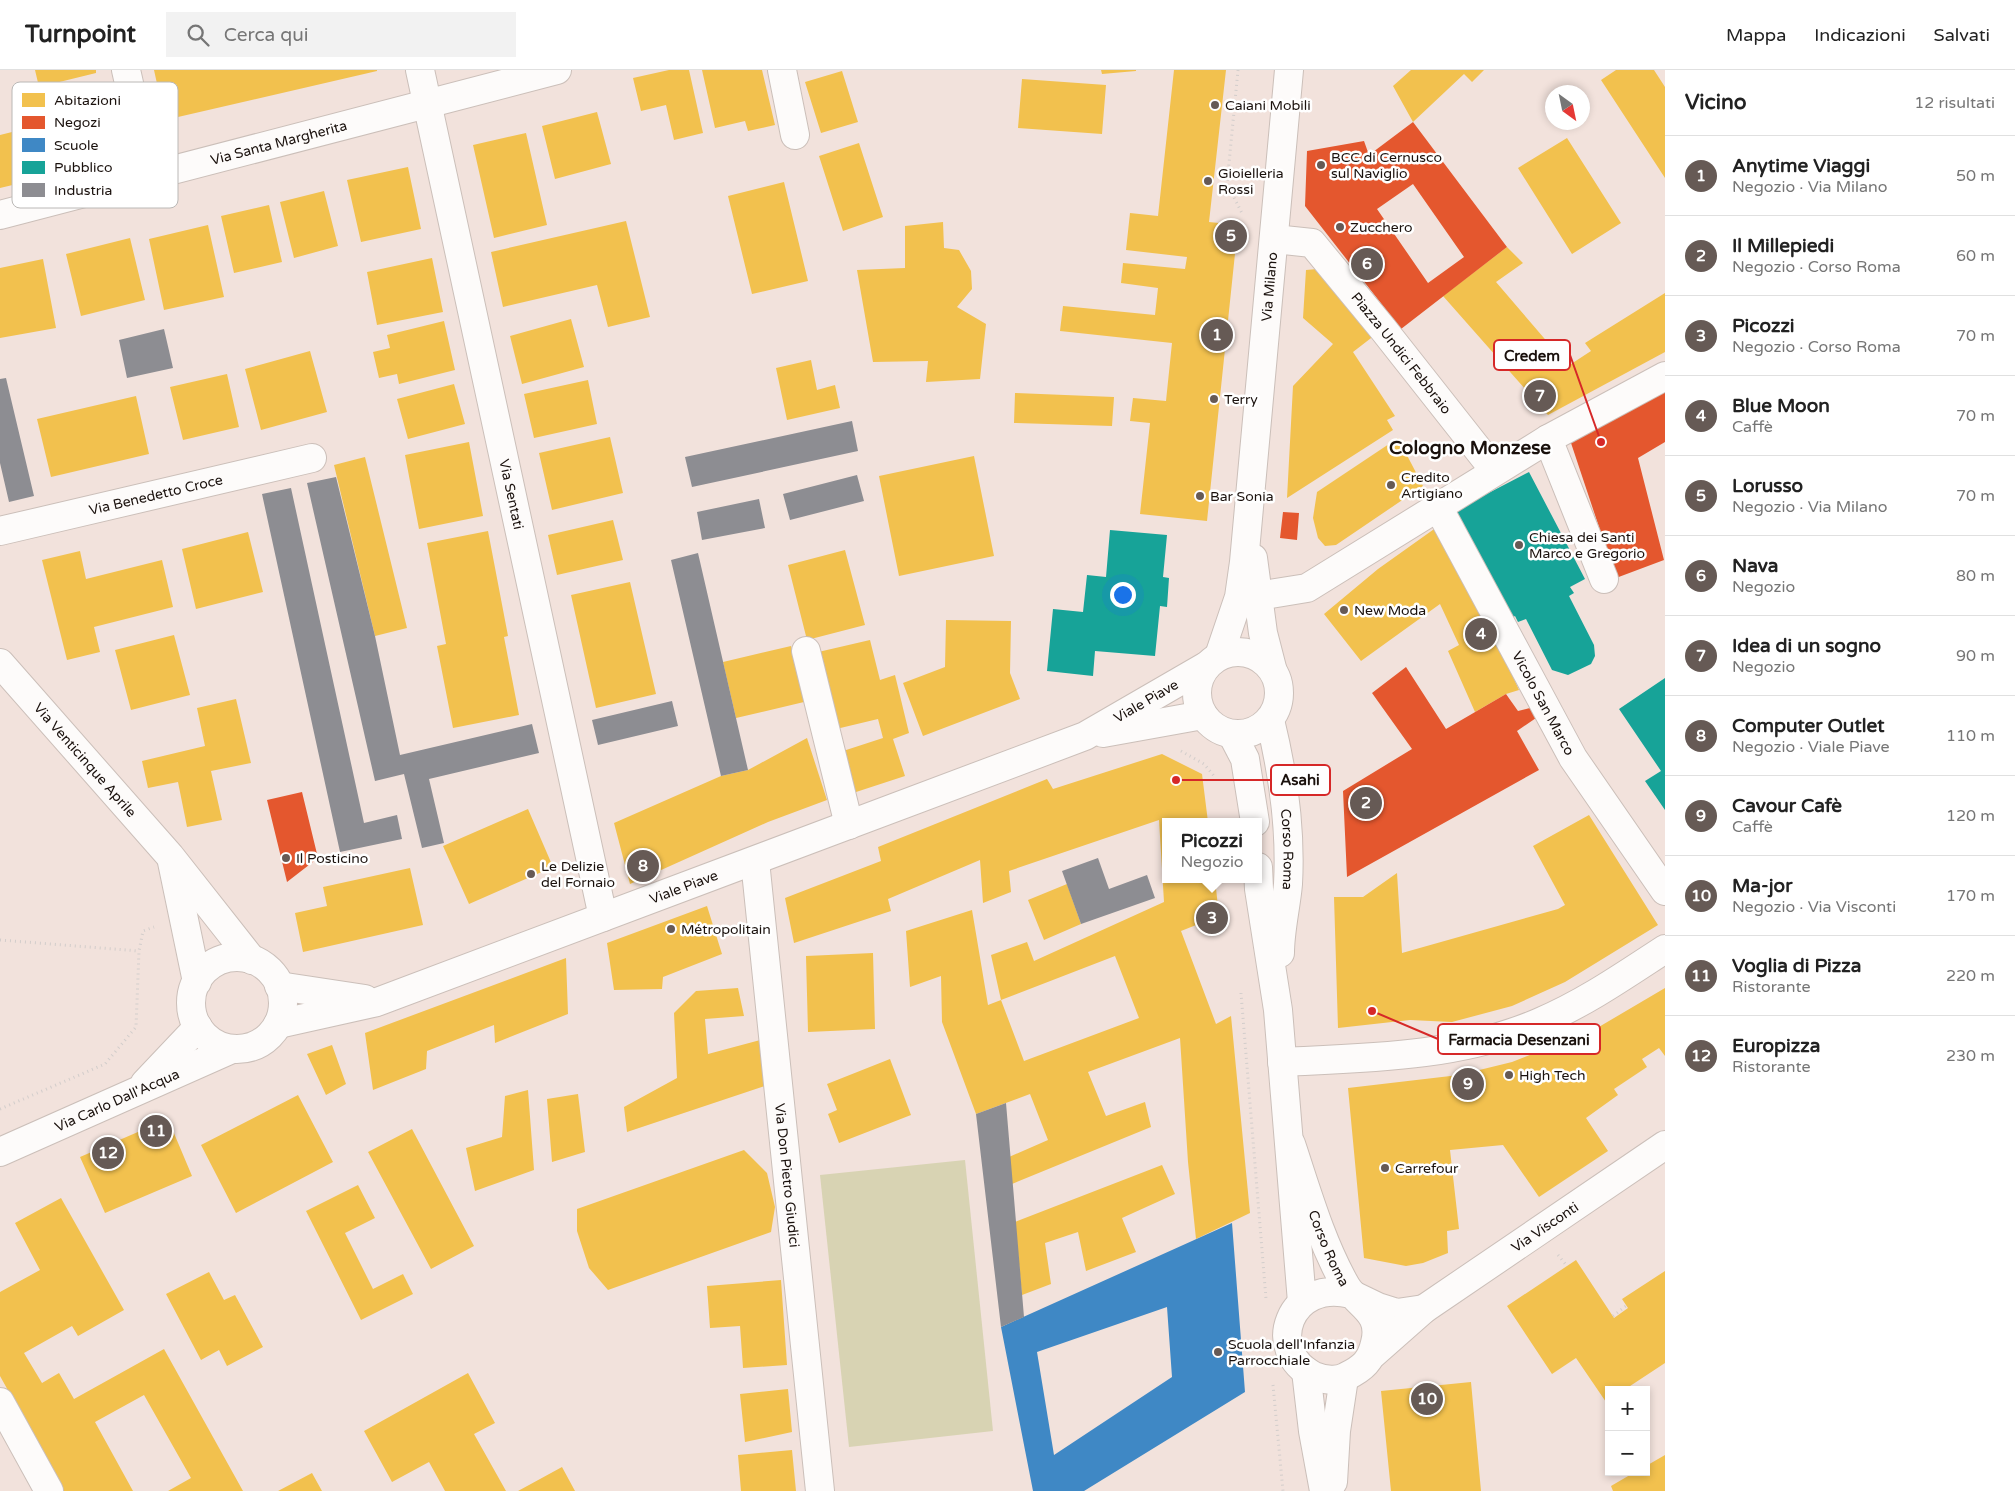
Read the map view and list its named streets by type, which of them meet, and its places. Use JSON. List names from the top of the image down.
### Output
{
  "streets": {
    "street": [
      "Via Santa Margherita",
      "Via Milano",
      "Piazza Undici Febbraio",
      "Via Sentati",
      "Via Benedetto Croce",
      "Viale Piave",
      "Vicolo San Marco",
      "Via Venticinque Aprile",
      "Corso Roma",
      "Via Carlo Dall'Acqua",
      "Via Don Pietro Giudici",
      "Via Visconti"
    ]
  },
  "crossings": [
    ["Via Santa Margherita", "Via Sentati"],
    ["Via Milano", "Piazza Undici Febbraio"],
    ["Via Milano", "Viale Piave"],
    ["Via Milano", "Corso Roma"],
    ["Via Sentati", "Viale Piave"],
    ["Viale Piave", "Via Venticinque Aprile"],
    ["Viale Piave", "Corso Roma"],
    ["Viale Piave", "Via Carlo Dall'Acqua"],
    ["Viale Piave", "Via Don Pietro Giudici"],
    ["Via Venticinque Aprile", "Via Carlo Dall'Acqua"],
    ["Corso Roma", "Via Visconti"]
  ],
  "districts": ["Cologno Monzese"],
  "places": [
    "Caiani Mobili",
    "BCC di Cernusco sul Naviglio",
    "Gioielleria Rossi",
    "Zucchero",
    "Terry",
    "Credem",
    "Credito Artigiano",
    "Bar Sonia",
    "Chiesa dei Santi Marco e Gregorio",
    "New Moda",
    "Asahi",
    "Il Posticino",
    "Le Delizie del Fornaio",
    "Métropolitain",
    "Farmacia Desenzani",
    "High Tech",
    "Carrefour",
    "Scuola dell'Infanzia Parrocchiale"
  ],
  "legend": [
    "Abitazioni",
    "Negozi",
    "Scuole",
    "Pubblico",
    "Industria"
  ],
  "north": "bottom right",
  "page": {
    "header": "Turnpoint",
    "search": "Cerca qui",
    "nav": ["Mappa", "Indicazioni", "Salvati"],
    "heading": ["Vicino", "12 risultati"],
    "list": [
      {
        "mark": "1",
        "name": "Anytime Viaggi",
        "note": "Negozio · Via Milano",
        "value": "50 m"
      },
      {
        "mark": "2",
        "name": "Il Millepiedi",
        "note": "Negozio · Corso Roma",
        "value": "60 m"
      },
      {
        "mark": "3",
        "name": "Picozzi",
        "note": "Negozio · Corso Roma",
        "value": "70 m"
      },
      {
        "mark": "4",
        "name": "Blue Moon",
        "note": "Caffè",
        "value": "70 m"
      },
      {
        "mark": "5",
        "name": "Lorusso",
        "note": "Negozio · Via Milano",
        "value": "70 m"
      },
      {
        "mark": "6",
        "name": "Nava",
        "note": "Negozio",
        "value": "80 m"
      },
      {
        "mark": "7",
        "name": "Idea di un sogno",
        "note": "Negozio",
        "value": "90 m"
      },
      {
        "mark": "8",
        "name": "Computer Outlet",
        "note": "Negozio · Viale Piave",
        "value": "110 m"
      },
      {
        "mark": "9",
        "name": "Cavour Cafè",
        "note": "Caffè",
        "value": "120 m"
      },
      {
        "mark": "10",
        "name": "Ma-jor",
        "note": "Negozio · Via Visconti",
        "value": "170 m"
      },
      {
        "mark": "11",
        "name": "Voglia di Pizza",
        "note": "Ristorante",
        "value": "220 m"
      },
      {
        "mark": "12",
        "name": "Europizza",
        "note": "Ristorante",
        "value": "230 m"
      }
    ],
    "pins": [
      "5",
      "6",
      "1",
      "7",
      "4",
      "2",
      "8",
      "3",
      "9",
      "11",
      "12",
      "10"
    ],
    "popup": ["Picozzi", "Negozio"],
    "map_buttons": ["+", "−"]
  }
}
